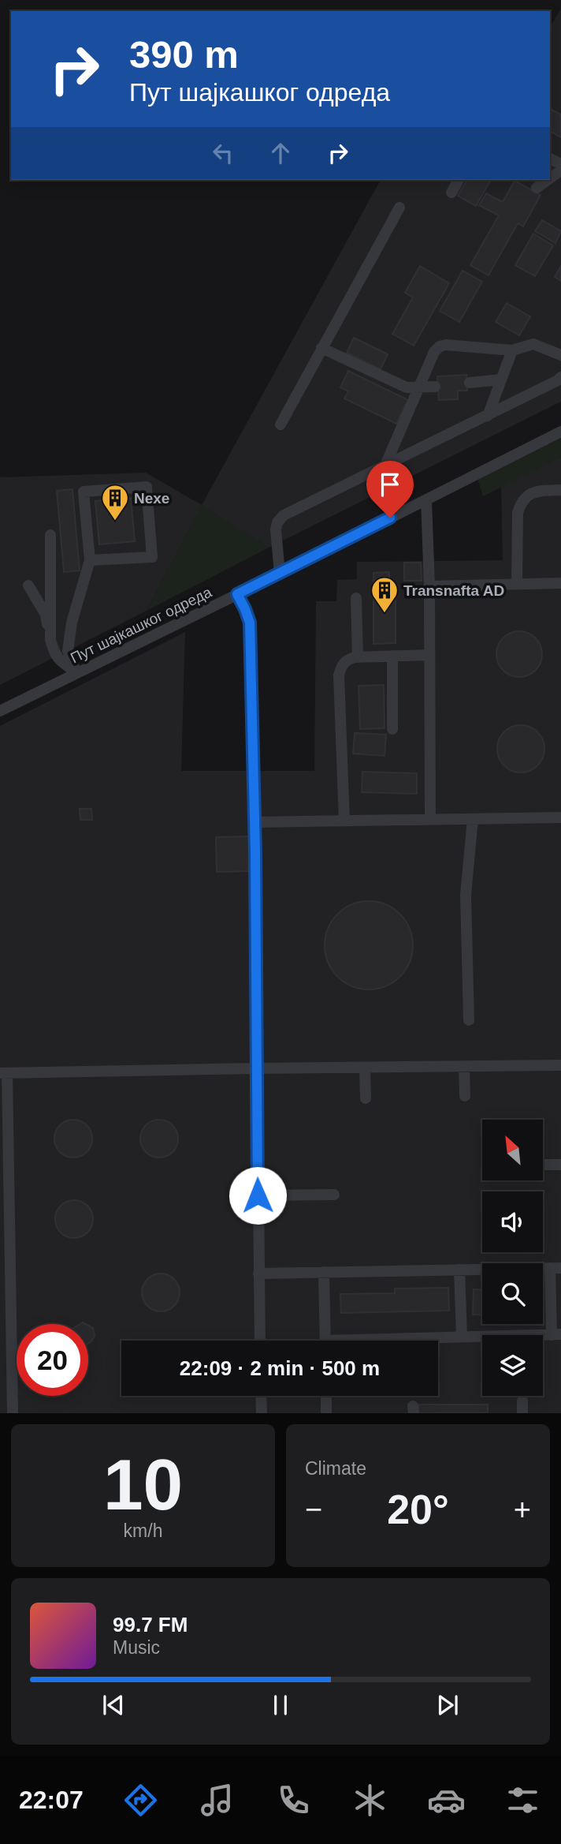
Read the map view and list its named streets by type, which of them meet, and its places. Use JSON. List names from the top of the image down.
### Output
{
  "streets": {
    "street": ["Пут шајкашког одреда"]
  },
  "places": {
    "building": ["Nexe", "Transnafta AD"]
  },
  "north": "top left",
  "page": {
    "turn": ["390 m", "Пут шајкашког одреда"],
    "limit": "20",
    "trip": "22:09 · 2 min · 500 m",
    "tile": [
      ["10", "km/h"],
      "Climate"
    ],
    "heat": ["−", "20°", "+"],
    "song": ["99.7 FM", "Music"],
    "tabs": "22:07"
  }
}
